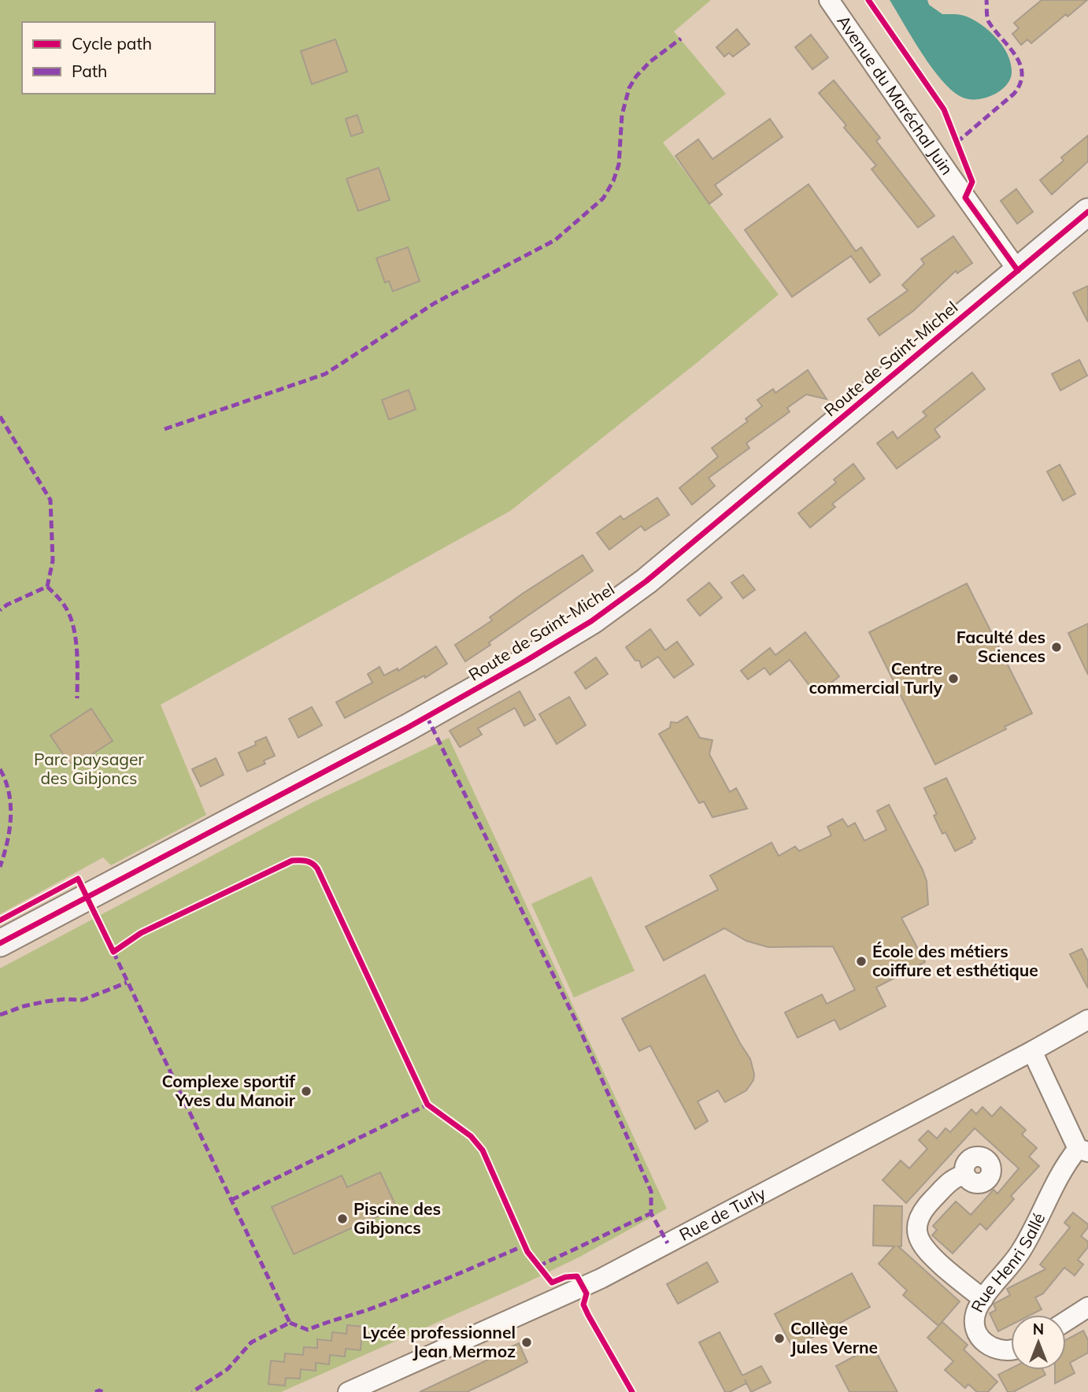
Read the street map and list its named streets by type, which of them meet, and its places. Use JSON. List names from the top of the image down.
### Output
{
  "streets": {
    "street": [
      "Avenue du Maréchal Juin",
      "Route de Saint-Michel",
      "Rue de Turly",
      "Rue Henri Sallé"
    ]
  },
  "crossings": [
    ["Avenue du Maréchal Juin", "Route de Saint-Michel"],
    ["Rue de Turly", "Rue Henri Sallé"]
  ],
  "parks": ["Parc paysager des Gibjoncs"],
  "places": [
    "Faculté des Sciences",
    "Centre commercial Turly",
    "École des métiers coiffure et esthétique",
    "Complexe sportif Yves du Manoir",
    "Piscine des Gibjoncs",
    "Collège Jules Verne",
    "Lycée professionnel Jean Mermoz"
  ],
  "legend": ["Cycle path", "Path"],
  "north": "top"
}
